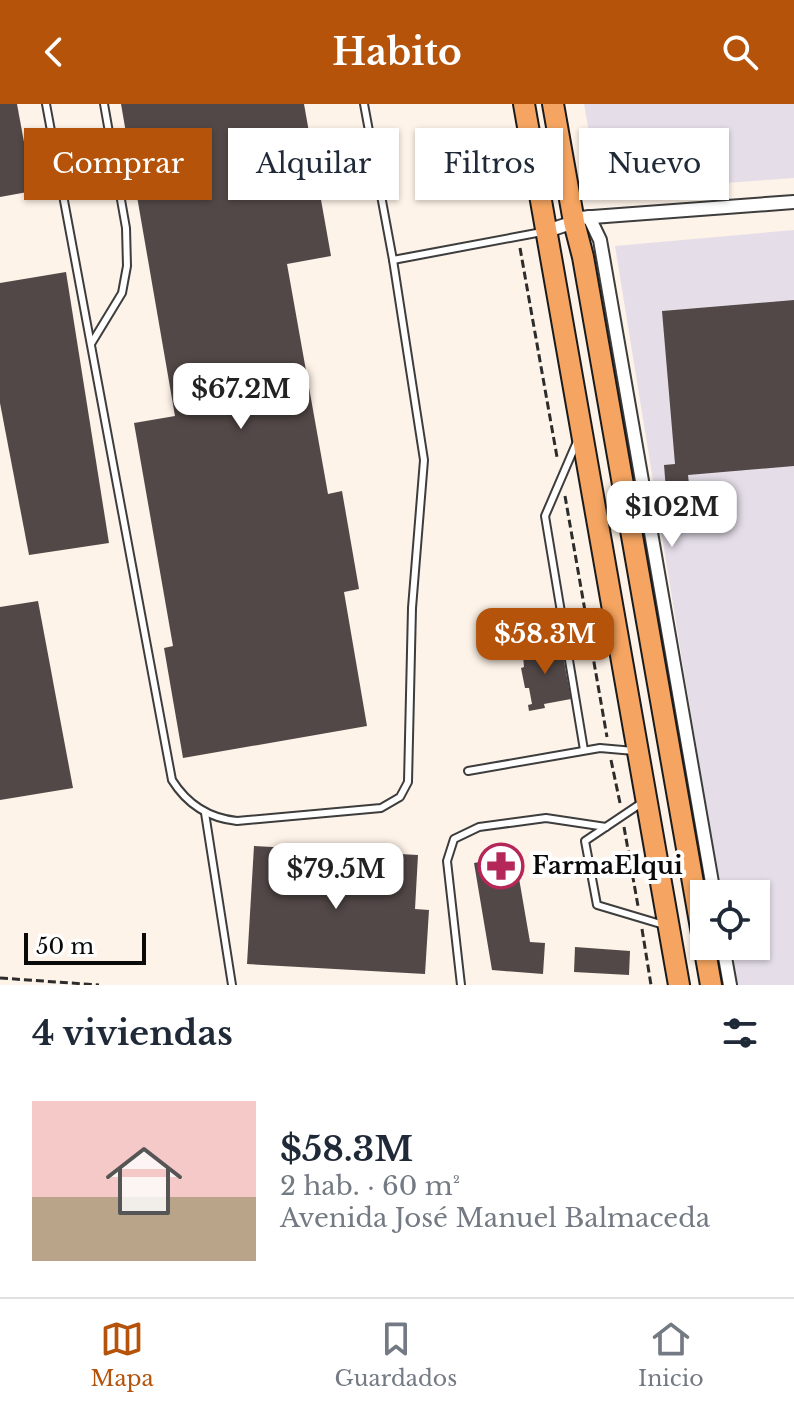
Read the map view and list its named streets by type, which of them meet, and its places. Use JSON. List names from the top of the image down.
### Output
{
  "places": {
    "pharmacy": ["FarmaElqui"]
  },
  "scale_bar": "50 m",
  "page": {
    "header": "Habito",
    "chip": [
      "Comprar",
      "Alquilar",
      "Filtros",
      "Nuevo"
    ],
    "price": [
      "$67.2M",
      "$102M",
      "$58.3M",
      "$79.5M"
    ],
    "scale": "50 m",
    "heading": "4 viviendas",
    "list": [
      {
        "name": "$58.3M",
        "note": "2 hab. · 60 m² · Avenida José Manuel Balmaceda"
      }
    ],
    "tabs": ["Mapa", "Guardados", "Inicio"]
  }
}
